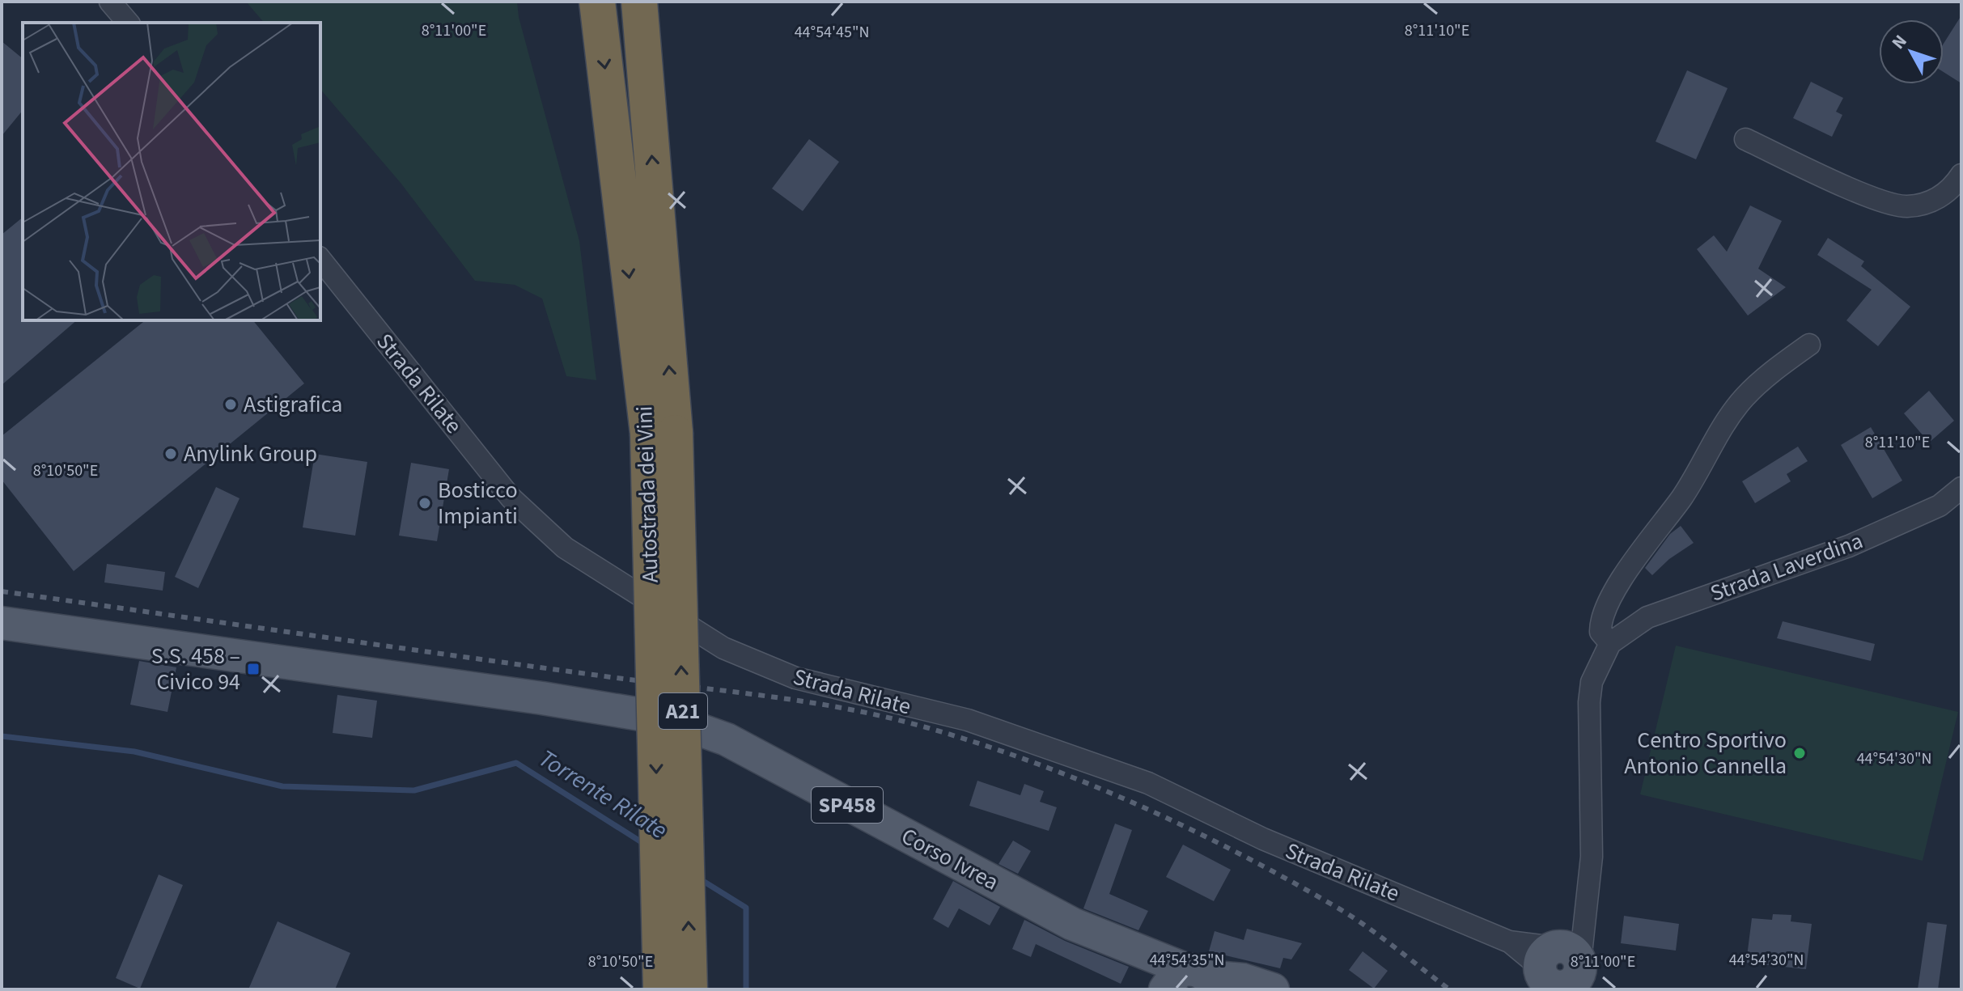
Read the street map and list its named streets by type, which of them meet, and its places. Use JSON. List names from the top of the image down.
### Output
{
  "streets": {
    "highway": ["Autostrada dei Vini", "A21"],
    "main road": ["SP458", "Corso Ivrea"],
    "street": ["Strada Rilate", "Strada Laverdina"]
  },
  "crossings": [
    ["Strada Rilate", "Strada Laverdina"]
  ],
  "water": ["Torrente Rilate"],
  "places": {
    "other": [
      "Astigrafica",
      "Anylink Group",
      "Bosticco Impianti",
      "Centro Sportivo Antonio Cannella"
    ],
    "transit": ["S.S. 458 – Civico 94"]
  },
  "north": "top left",
  "coordinates": [
    "8°11'00\"E",
    "8°11'10\"E",
    "44°54'45\"N",
    "8°10'50\"E",
    "44°54'30\"N",
    "44°54'35\"N"
  ]
}
